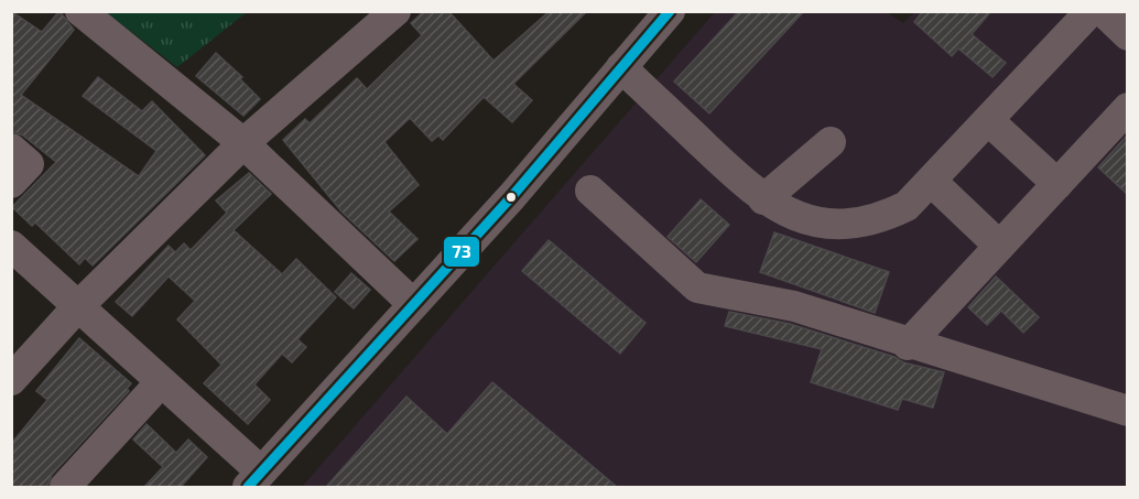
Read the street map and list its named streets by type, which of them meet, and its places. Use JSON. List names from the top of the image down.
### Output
{
  "lines": ["transit line 73"]
}
